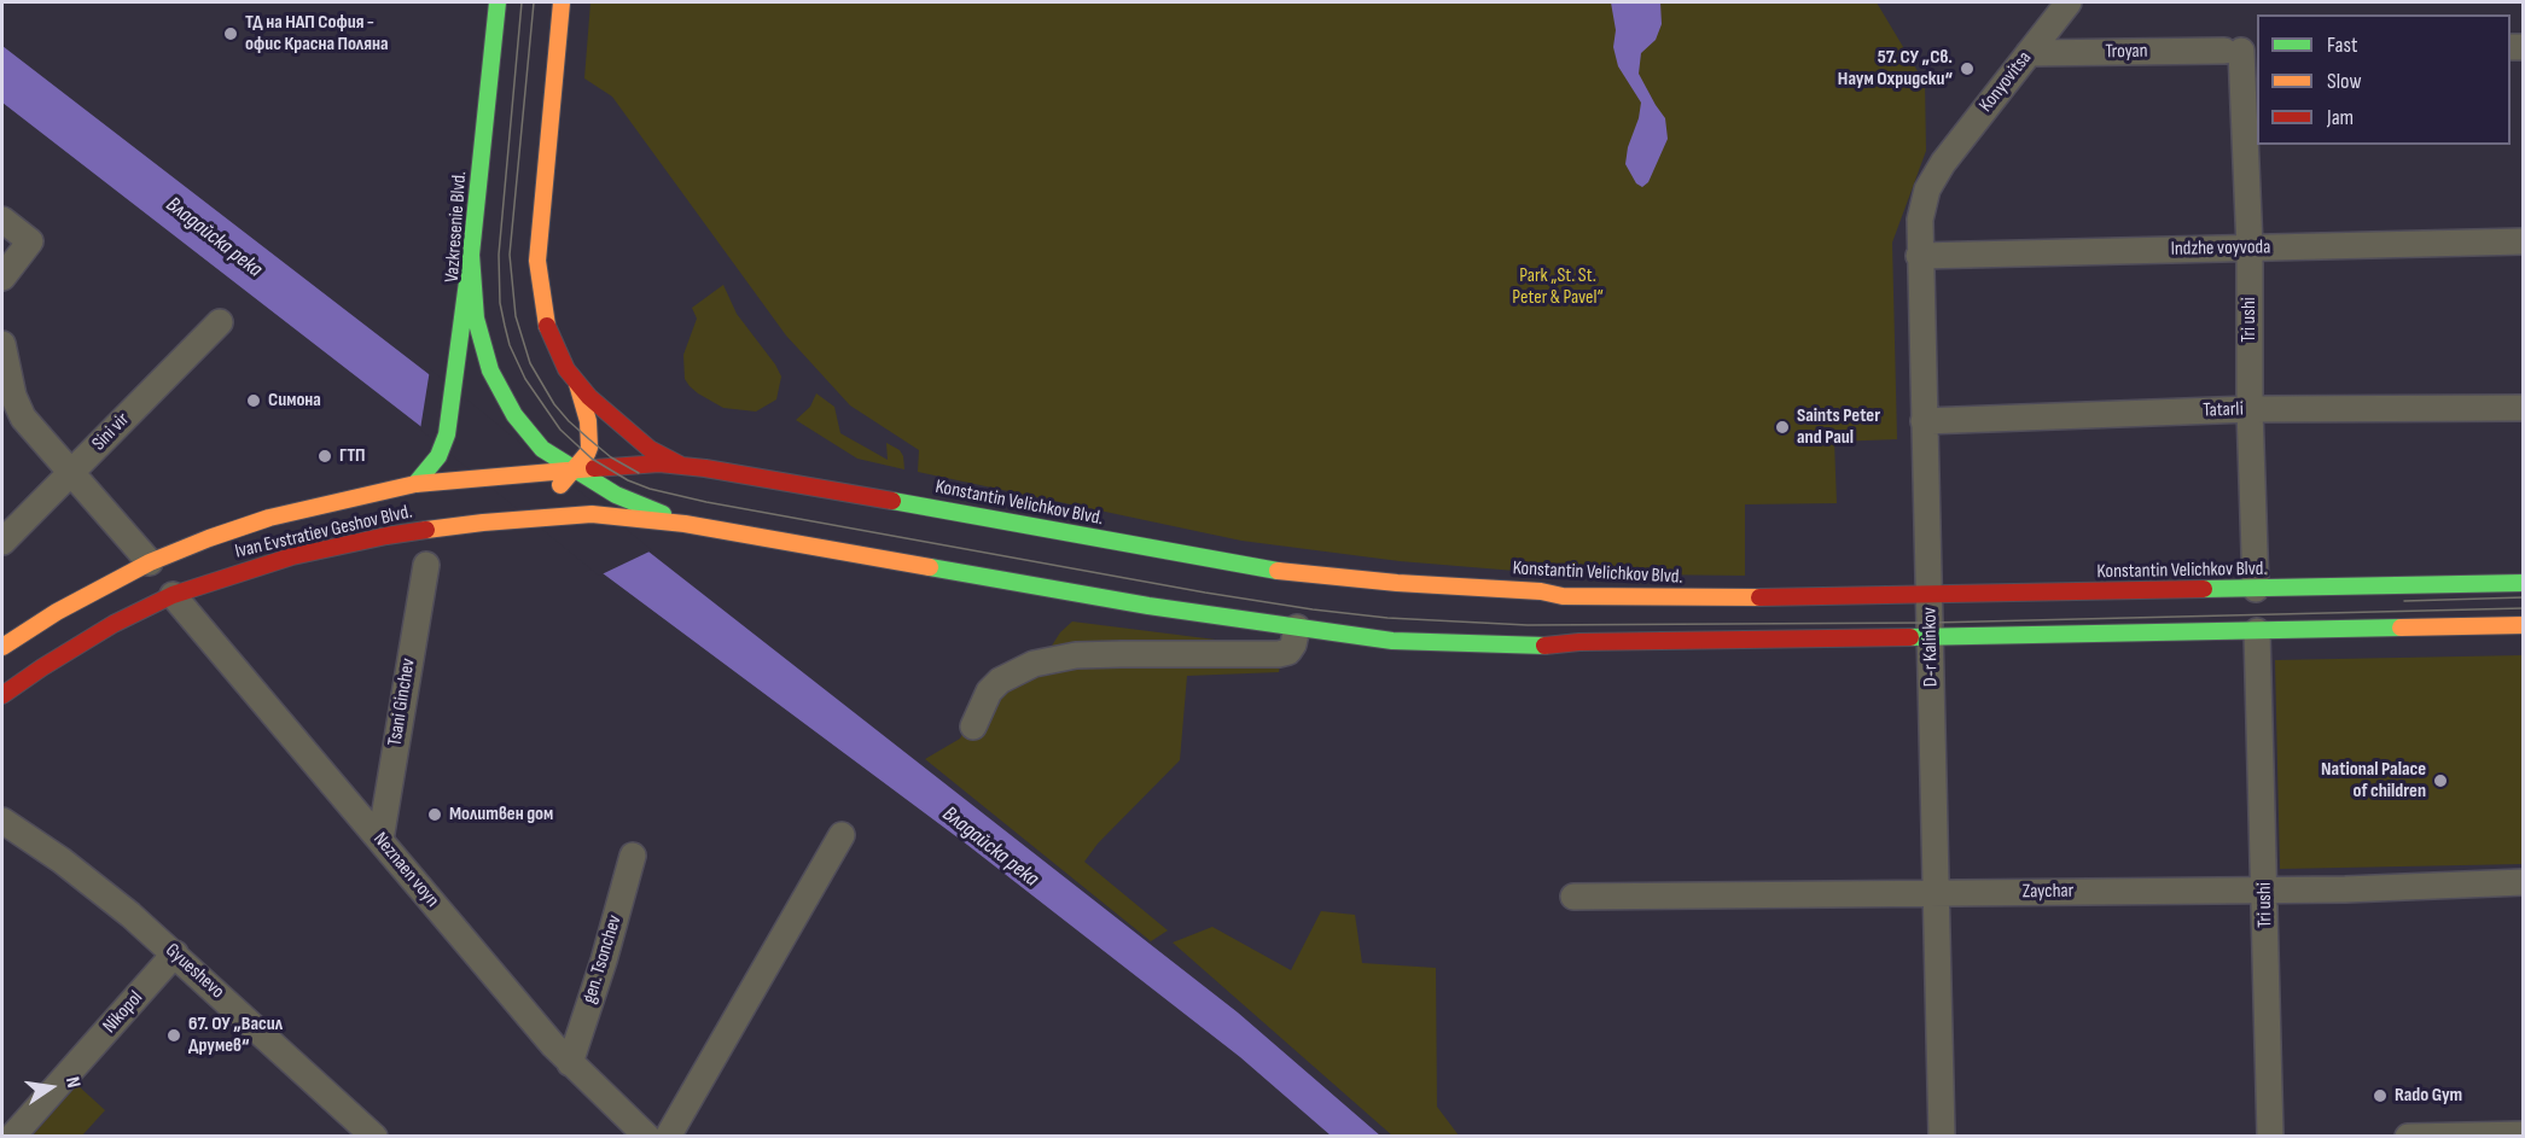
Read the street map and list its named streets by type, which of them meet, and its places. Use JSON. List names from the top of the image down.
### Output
{
  "streets": {
    "main road": ["Vazkresenie Blvd.", "Konstantin Velichkov Blvd.", "Ivan Evstratiev Geshov Blvd."],
    "street": [
      "Troyan",
      "Konyovitsa",
      "Indzhe voyvoda",
      "Tri ushi",
      "Tatarli",
      "Sini vir",
      "D-r Kalinkov",
      "Tsani Ginchev",
      "Neznaen voyn",
      "Zaychar",
      "gen. Tsonchev",
      "Gyueshevo",
      "Nikopol"
    ]
  },
  "crossings": [
    ["Troyan", "Konyovitsa"],
    ["Troyan", "Tri ushi"],
    ["Konyovitsa", "D-r Kalinkov"],
    ["Vazkresenie Blvd.", "Ivan Evstratiev Geshov Blvd."],
    ["Indzhe voyvoda", "Tri ushi"],
    ["Indzhe voyvoda", "D-r Kalinkov"],
    ["Tri ushi", "Tatarli"],
    ["Tri ushi", "Konstantin Velichkov Blvd."],
    ["Tri ushi", "Zaychar"],
    ["Tatarli", "D-r Kalinkov"],
    ["Konstantin Velichkov Blvd.", "Ivan Evstratiev Geshov Blvd."],
    ["Konstantin Velichkov Blvd.", "D-r Kalinkov"],
    ["Ivan Evstratiev Geshov Blvd.", "Neznaen voyn"],
    ["D-r Kalinkov", "Zaychar"],
    ["Tsani Ginchev", "Neznaen voyn"],
    ["Neznaen voyn", "gen. Tsonchev"],
    ["Gyueshevo", "Nikopol"]
  ],
  "water": ["Владайска река"],
  "parks": ["Park „St. St. Peter & Pavel“"],
  "places": [
    "ТД на НАП София - офис Красна Поляна",
    "57. СУ „Св. Наум Охридски“",
    "Симона",
    "Saints Peter and Paul",
    "ГТП",
    "National Palace of children",
    "Молитвен дом",
    "67. ОУ „Васил Друмев“",
    "Rado Gym"
  ],
  "legend": ["Fast", "Slow", "Jam"],
  "north": "right"
}
